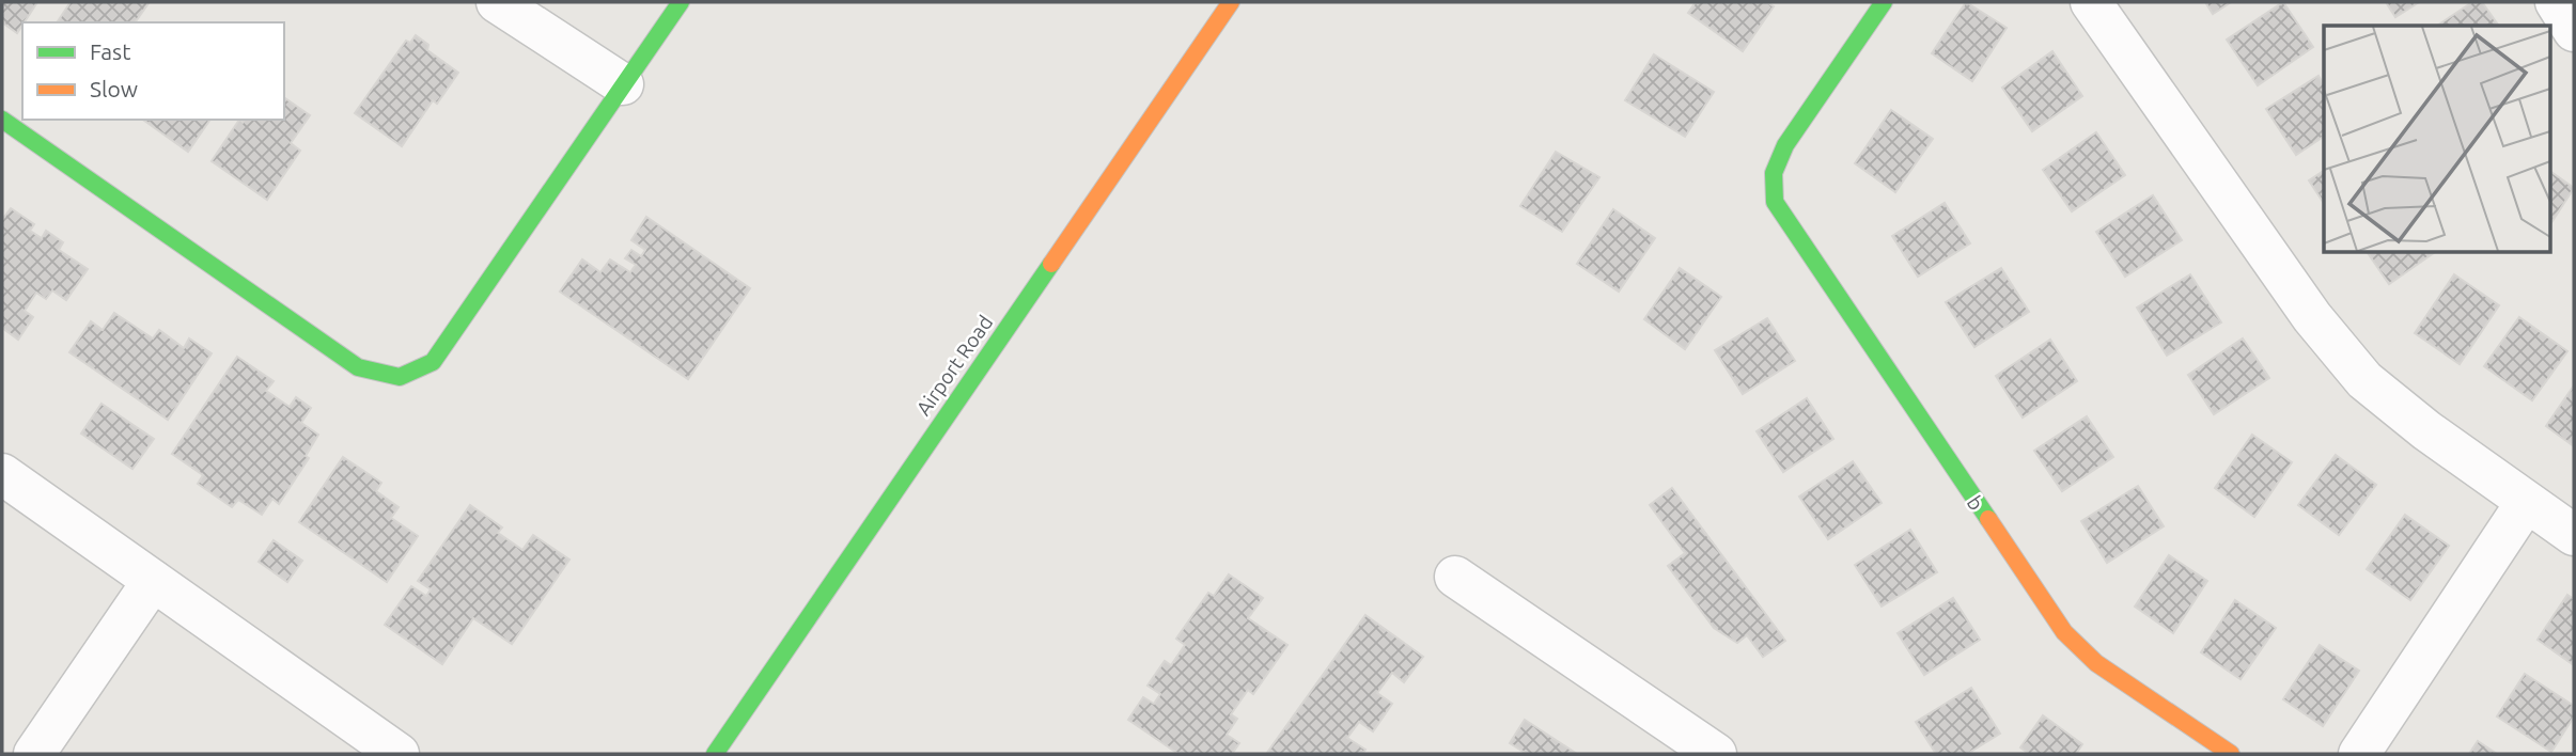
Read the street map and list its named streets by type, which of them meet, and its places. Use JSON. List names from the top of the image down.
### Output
{
  "streets": {
    "street": ["Airport Road", "b"]
  },
  "legend": ["Fast", "Slow"]
}
